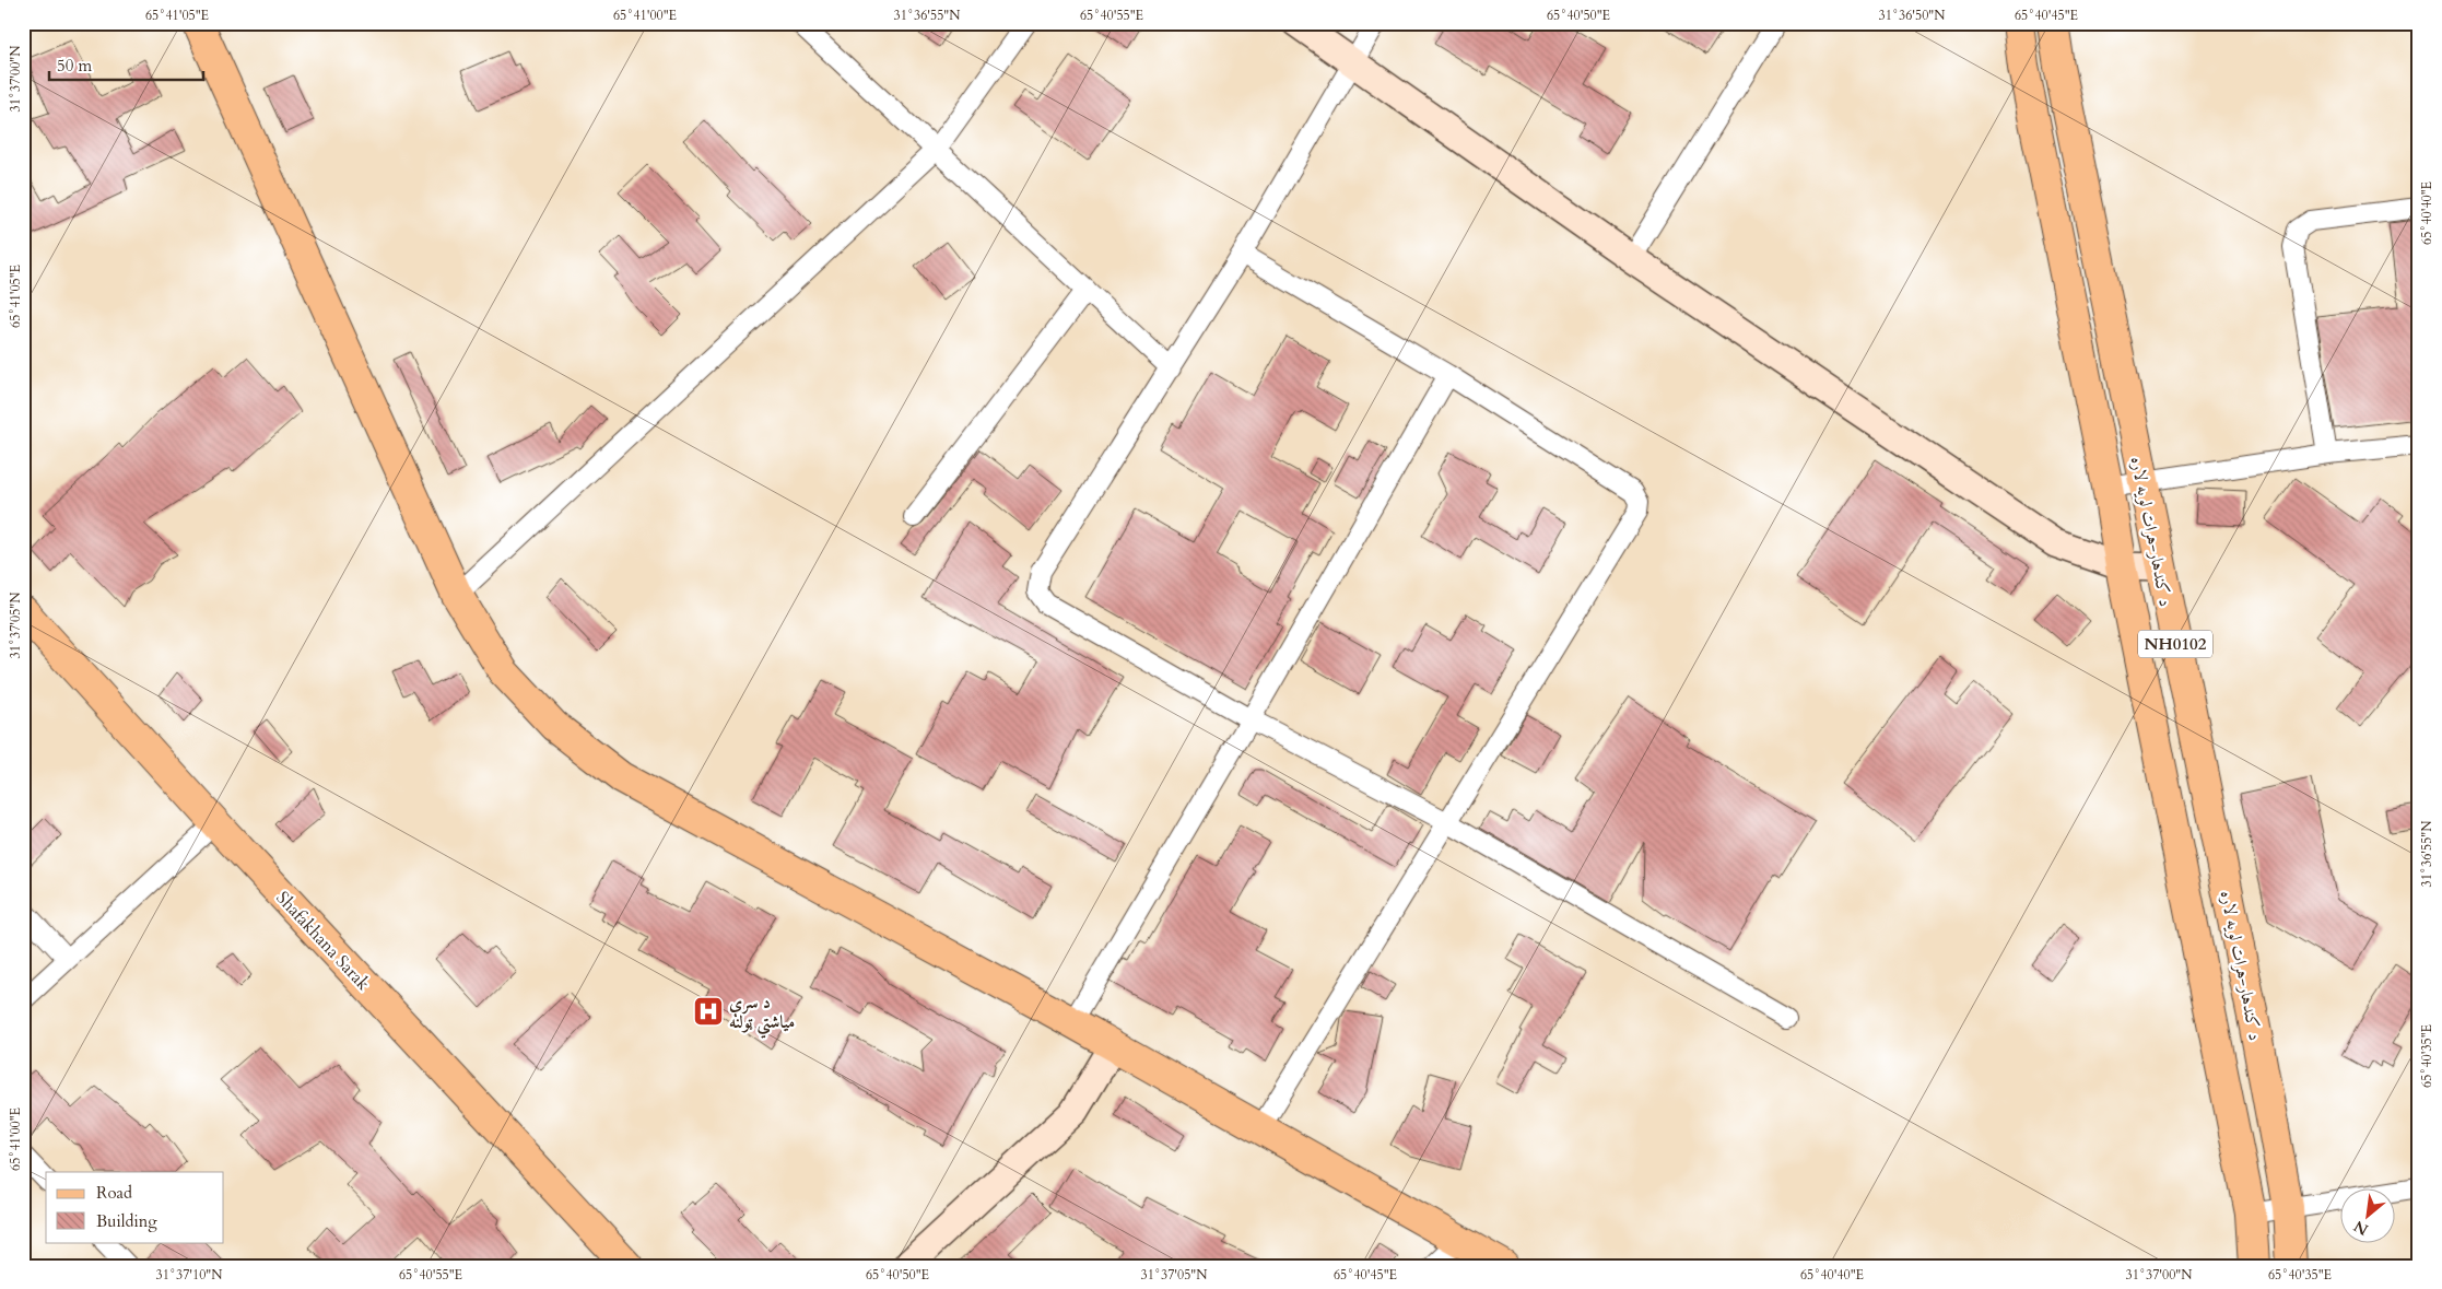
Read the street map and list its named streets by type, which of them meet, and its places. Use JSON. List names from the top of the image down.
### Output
{
  "streets": {
    "main road": ["د کندهار-هرات لويه لاره", "NH0102", "Shafakhana Sarak"]
  },
  "places": {
    "hospital": ["د سرې مياشتي ټولنه"]
  },
  "legend": ["Road", "Building"],
  "scale_bar": "50 m",
  "north": "bottom left",
  "coordinates": [
    "65°41'05\"E",
    "65°41'00\"E",
    "31°36'55\"N",
    "65°40'55\"E",
    "65°40'50\"E",
    "31°36'50\"N",
    "65°40'45\"E",
    "31°37'00\"N",
    "65°40'40\"E",
    "31°37'05\"N",
    "65°40'35\"E",
    "31°37'10\"N"
  ]
}
